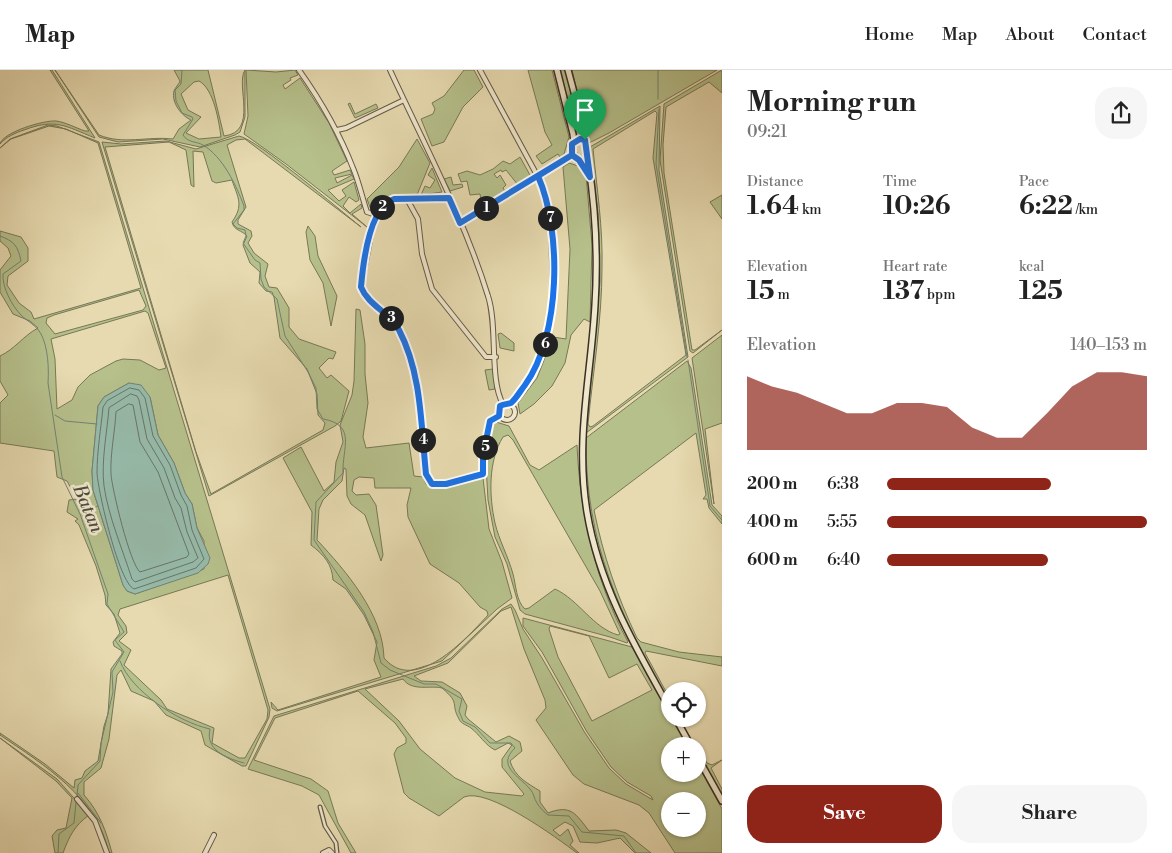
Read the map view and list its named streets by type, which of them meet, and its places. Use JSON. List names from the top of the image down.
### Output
{
  "water": ["Batan"],
  "page": {
    "header": "Map",
    "nav": [
      "Home",
      "Map",
      "About",
      "Contact"
    ],
    "heading": ["Morning run", "09:21"],
    "stats": [
      ["Distance", "1.64 km"],
      ["Time", "10:26"],
      ["Pace", "6:22 /km"],
      ["Elevation", "15 m"],
      ["Heart rate", "137 bpm"],
      ["kcal", "125"]
    ],
    "pins": [
      "2",
      "1",
      "7",
      "3",
      "6",
      "4",
      "5"
    ],
    "chart": ["Elevation", "140–153 m"],
    "list": [
      {
        "name": "200 m",
        "note": "6:38"
      },
      {
        "name": "400 m",
        "note": "5:55"
      },
      {
        "name": "600 m",
        "note": "6:40"
      }
    ],
    "map_buttons": ["+", "−"],
    "buttons": ["Save", "Share"]
  }
}
